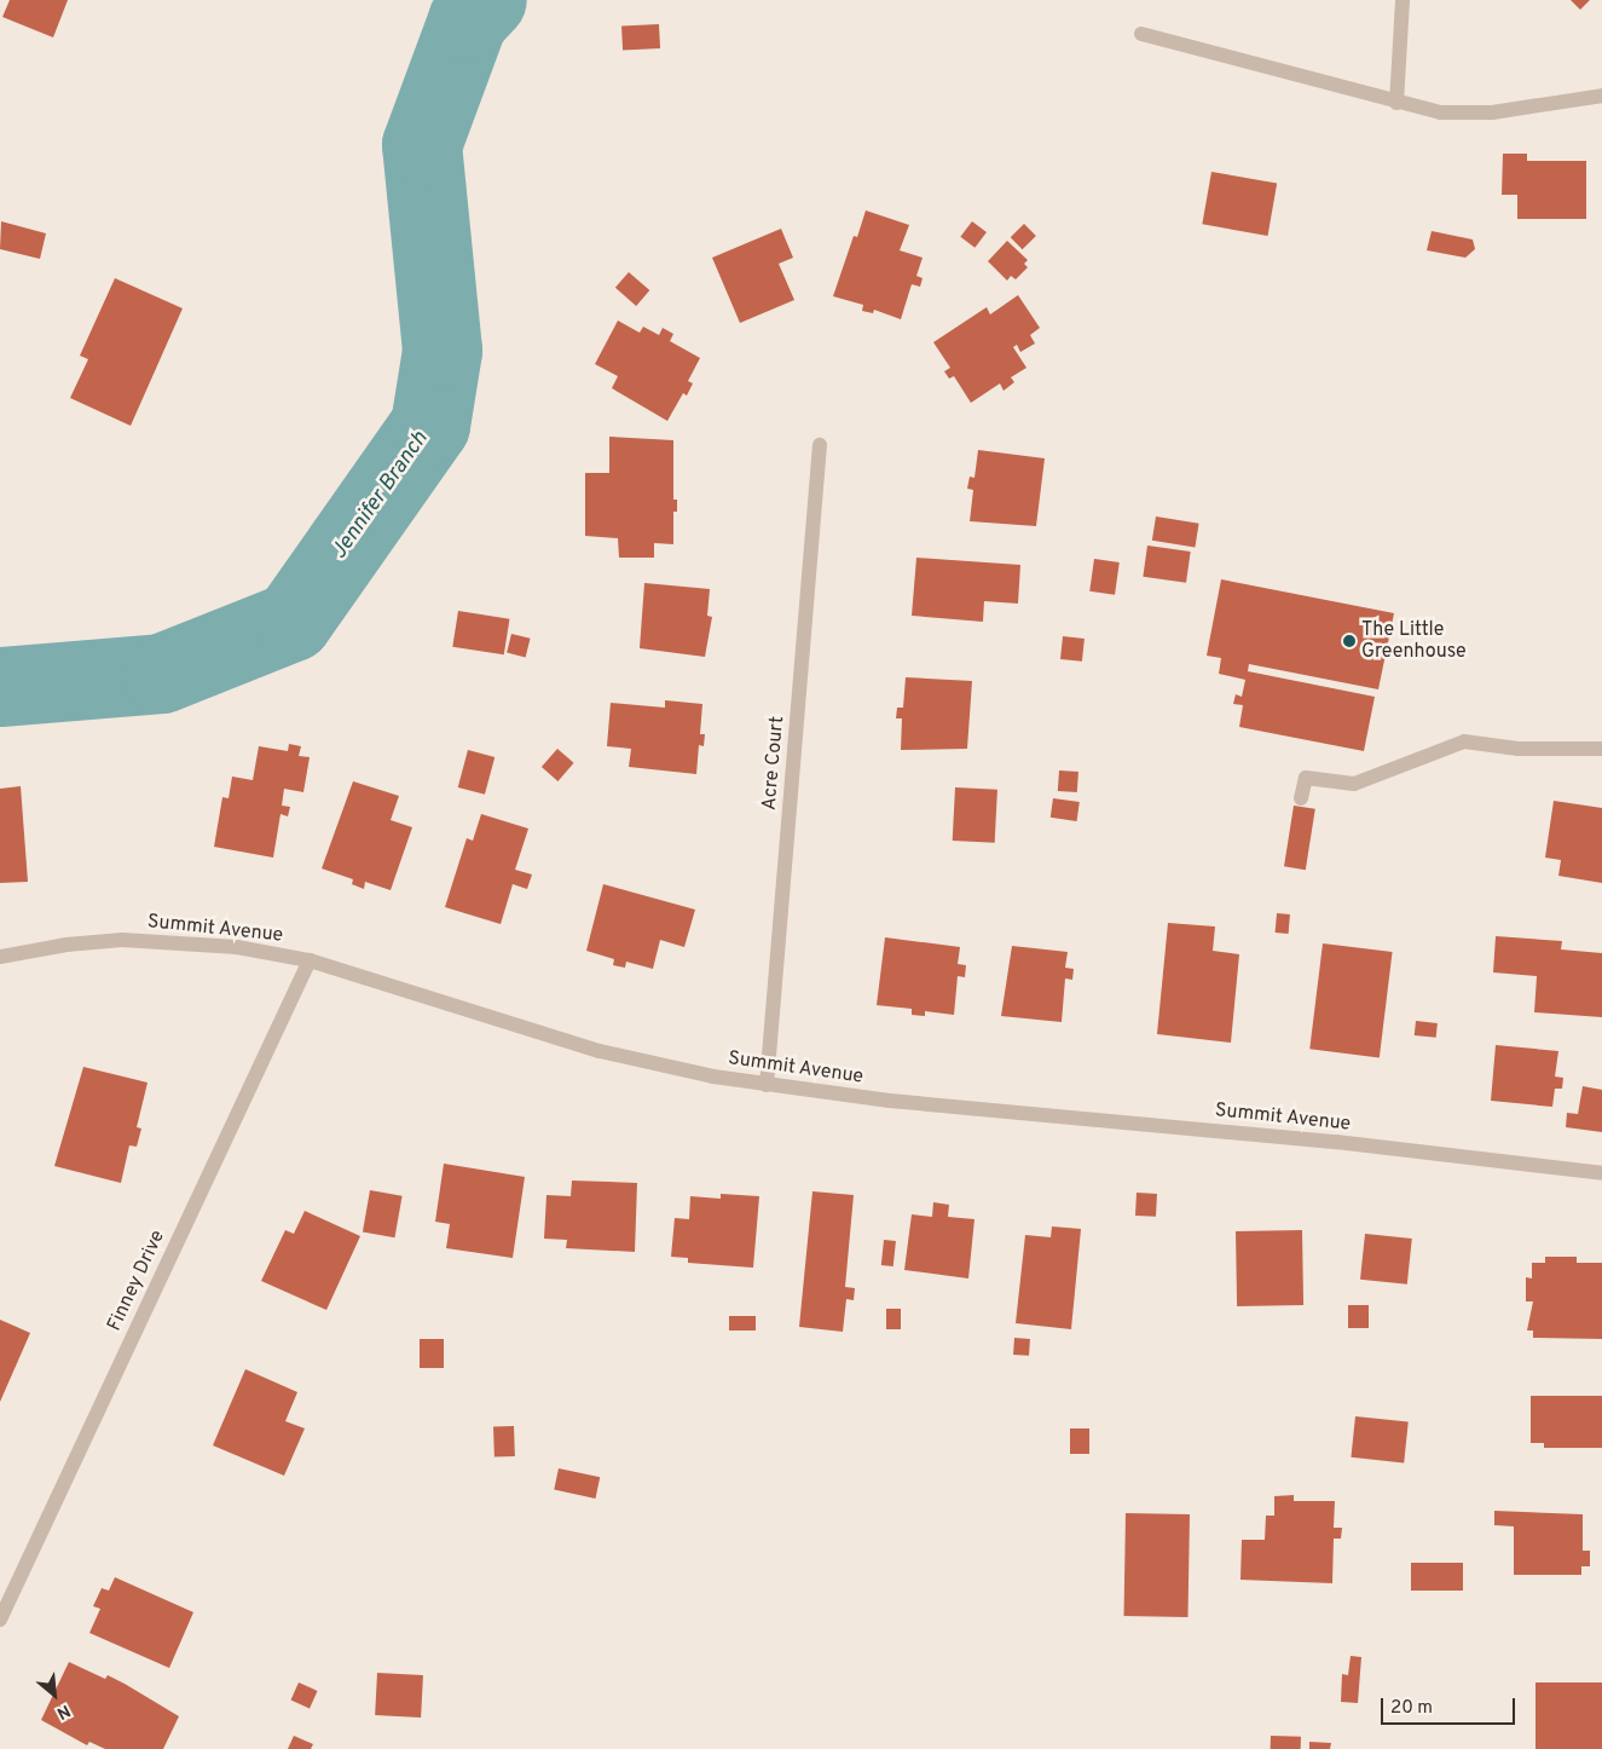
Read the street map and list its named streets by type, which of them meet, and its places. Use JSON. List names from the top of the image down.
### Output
{
  "streets": {
    "street": ["Acre Court", "Summit Avenue", "Finney Drive"]
  },
  "crossings": [
    ["Acre Court", "Summit Avenue"],
    ["Summit Avenue", "Finney Drive"]
  ],
  "water": ["Jennifer Branch"],
  "places": ["The Little Greenhouse"],
  "scale_bar": "20 m",
  "north": "bottom right"
}
